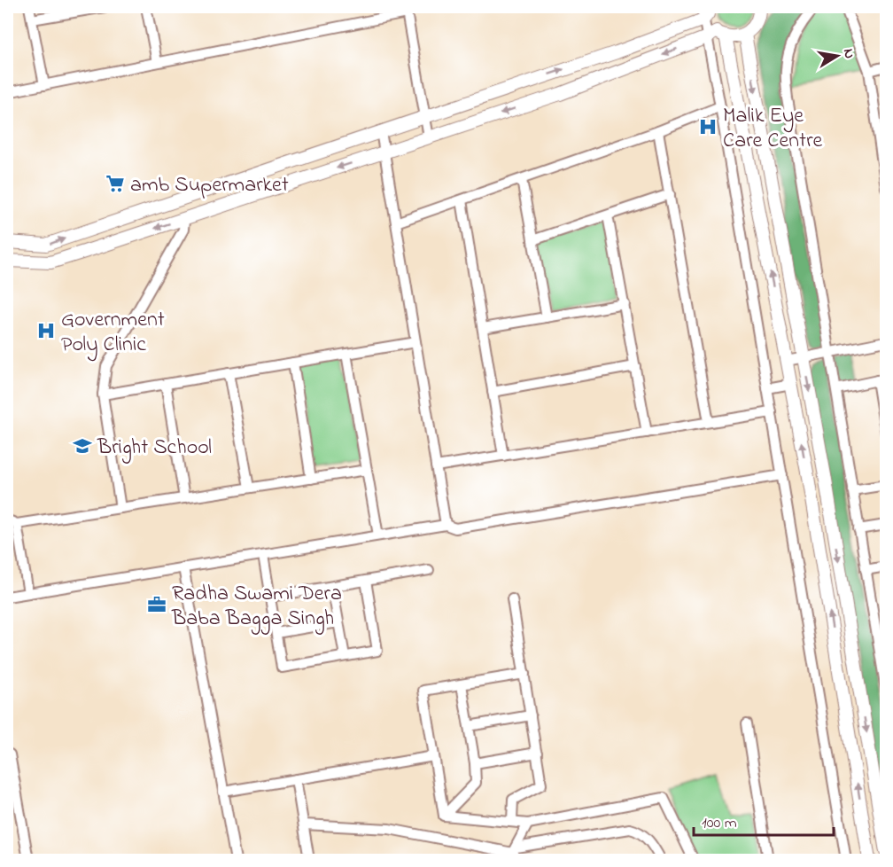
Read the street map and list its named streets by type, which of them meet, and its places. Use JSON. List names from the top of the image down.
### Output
{
  "places": {
    "hospital": ["Malik Eye Care Centre", "Government Poly Clinic"],
    "supermarket": ["amb Supermarket"],
    "school or university": ["Bright School"],
    "office": ["Radha Swami Dera Baba Bagga Singh"]
  },
  "scale_bar": "100 m",
  "north": "right"
}
